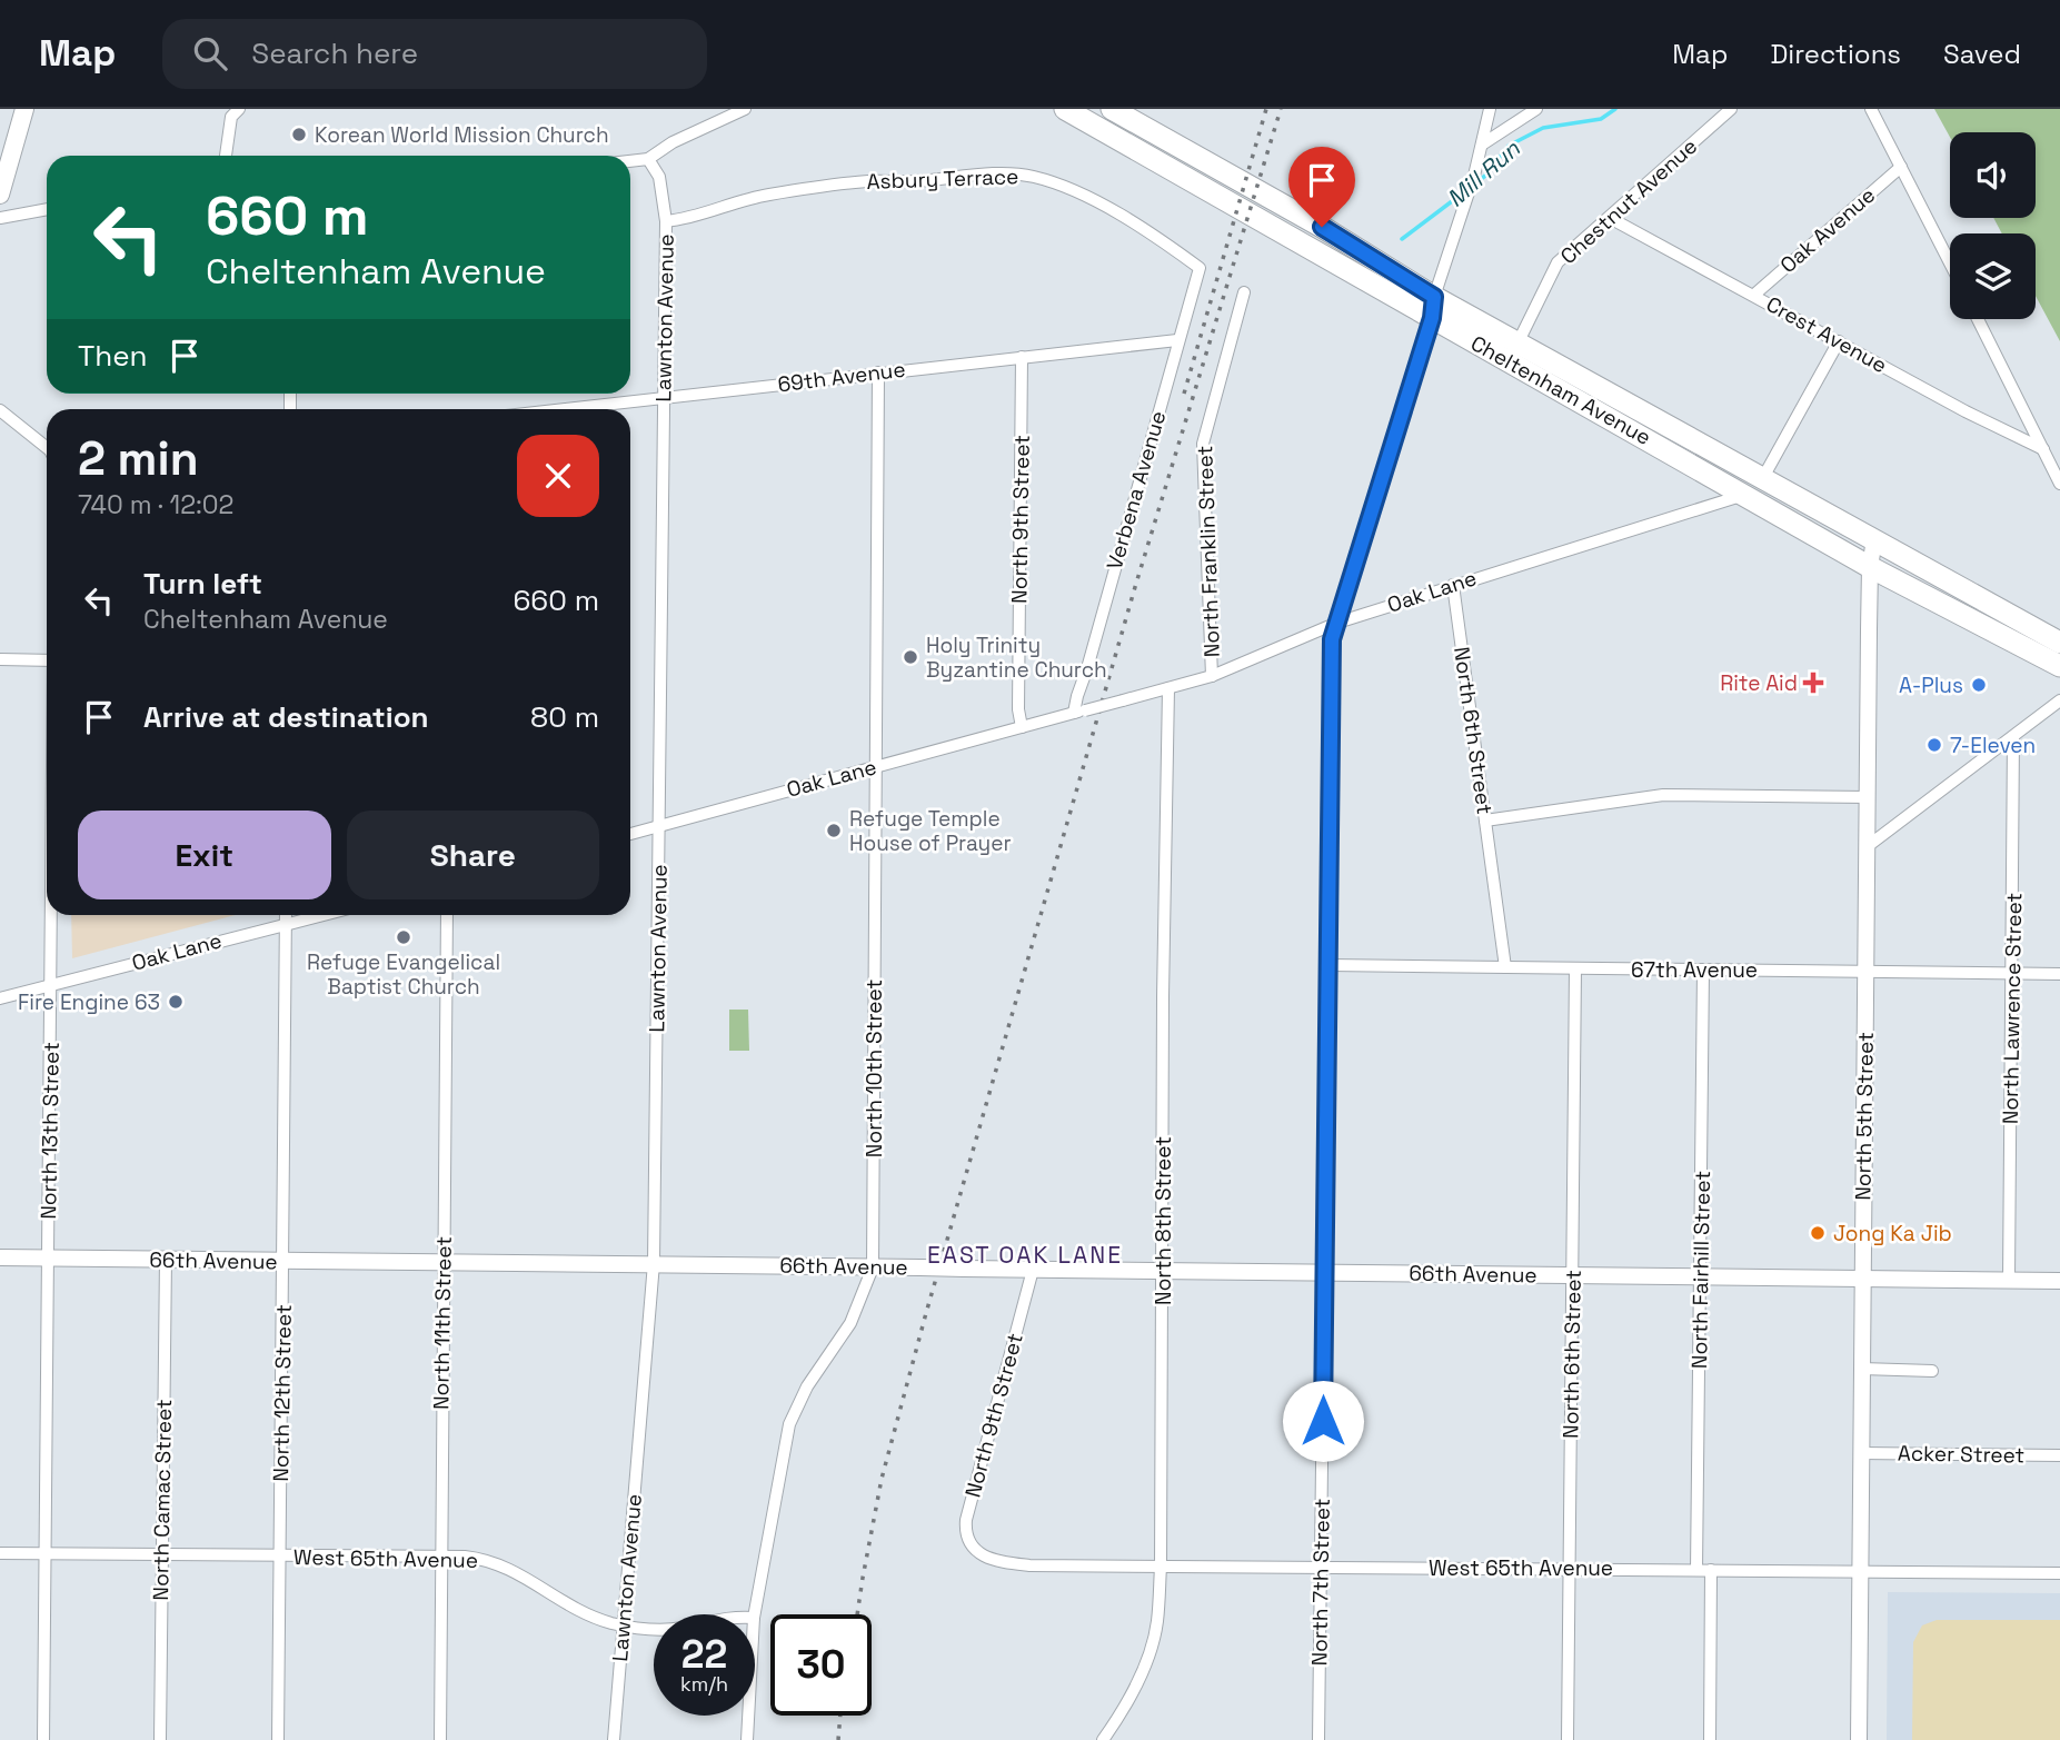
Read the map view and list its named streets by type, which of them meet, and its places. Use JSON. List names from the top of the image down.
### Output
{
  "streets": {
    "highway": ["Cheltenham Avenue"],
    "street": [
      "Asbury Terrace",
      "Chestnut Avenue",
      "Oak Avenue",
      "Lawnton Avenue",
      "Crest Avenue",
      "69th Avenue",
      "Verbena Avenue",
      "North 9th Street",
      "North Franklin Street",
      "Oak Lane",
      "North 6th Street",
      "67th Avenue",
      "North Lawrence Street",
      "North 10th Street",
      "North 5th Street",
      "North 13th Street",
      "North 8th Street",
      "66th Avenue",
      "North Fairhill Street",
      "North 11th Street",
      "North 12th Street",
      "Acker Street",
      "North Camac Street",
      "West 65th Avenue",
      "North 7th Street"
    ]
  },
  "crossings": [
    ["Asbury Terrace", "Lawnton Avenue"],
    ["Asbury Terrace", "Verbena Avenue"],
    ["Chestnut Avenue", "Crest Avenue"],
    ["Chestnut Avenue", "Cheltenham Avenue"],
    ["Oak Avenue", "Crest Avenue"],
    ["Lawnton Avenue", "69th Avenue"],
    ["Lawnton Avenue", "Oak Lane"],
    ["Lawnton Avenue", "66th Avenue"],
    ["Lawnton Avenue", "West 65th Avenue"],
    ["69th Avenue", "Verbena Avenue"],
    ["69th Avenue", "North 9th Street"],
    ["69th Avenue", "North 10th Street"],
    ["Cheltenham Avenue", "Oak Lane"],
    ["Cheltenham Avenue", "North 5th Street"],
    ["Cheltenham Avenue", "North 7th Street"],
    ["Verbena Avenue", "Oak Lane"],
    ["North 9th Street", "Oak Lane"],
    ["North 9th Street", "66th Avenue"],
    ["North 9th Street", "West 65th Avenue"],
    ["North Franklin Street", "Oak Lane"],
    ["Oak Lane", "North 6th Street"],
    ["Oak Lane", "North 10th Street"],
    ["Oak Lane", "North 13th Street"],
    ["Oak Lane", "North 8th Street"],
    ["Oak Lane", "North 12th Street"],
    ["Oak Lane", "North 7th Street"],
    ["North 6th Street", "67th Avenue"],
    ["North 6th Street", "66th Avenue"],
    ["North 6th Street", "West 65th Avenue"],
    ["67th Avenue", "North Lawrence Street"],
    ["67th Avenue", "North 5th Street"],
    ["67th Avenue", "North Fairhill Street"],
    ["67th Avenue", "North 7th Street"],
    ["North Lawrence Street", "66th Avenue"],
    ["North 10th Street", "66th Avenue"],
    ["North 5th Street", "66th Avenue"],
    ["North 5th Street", "Acker Street"],
    ["North 5th Street", "West 65th Avenue"],
    ["North 13th Street", "66th Avenue"],
    ["North 13th Street", "West 65th Avenue"],
    ["North 8th Street", "66th Avenue"],
    ["North 8th Street", "West 65th Avenue"],
    ["66th Avenue", "North Fairhill Street"],
    ["66th Avenue", "North 11th Street"],
    ["66th Avenue", "North 12th Street"],
    ["66th Avenue", "North Camac Street"],
    ["66th Avenue", "North 7th Street"],
    ["North Fairhill Street", "West 65th Avenue"],
    ["North 11th Street", "West 65th Avenue"],
    ["North 12th Street", "West 65th Avenue"],
    ["North Camac Street", "West 65th Avenue"],
    ["West 65th Avenue", "North 7th Street"]
  ],
  "districts": ["EAST OAK LANE"],
  "water": ["Mill Run"],
  "places": {
    "other": [
      "Korean World Mission Church",
      "Holy Trinity Byzantine Church",
      "A-Plus",
      "7-Eleven",
      "Refuge Temple House of Prayer",
      "Refuge Evangelical Baptist Church",
      "Fire Engine 63",
      "Jong Ka Jib"
    ],
    "health": ["Rite Aid"]
  },
  "page": {
    "header": "Map",
    "search": "Search here",
    "nav": ["Map", "Directions", "Saved"],
    "turn": ["660 m", "Cheltenham Avenue"],
    "then": "Then",
    "heading": ["2 min", "740 m · 12:02"],
    "list": [
      {
        "name": "Turn left",
        "note": "Cheltenham Avenue",
        "value": "660 m"
      },
      {
        "name": "Arrive at destination",
        "value": "80 m"
      }
    ],
    "buttons": ["Exit", "Share"],
    "speed": "22 km/h",
    "limit": "30"
  }
}
